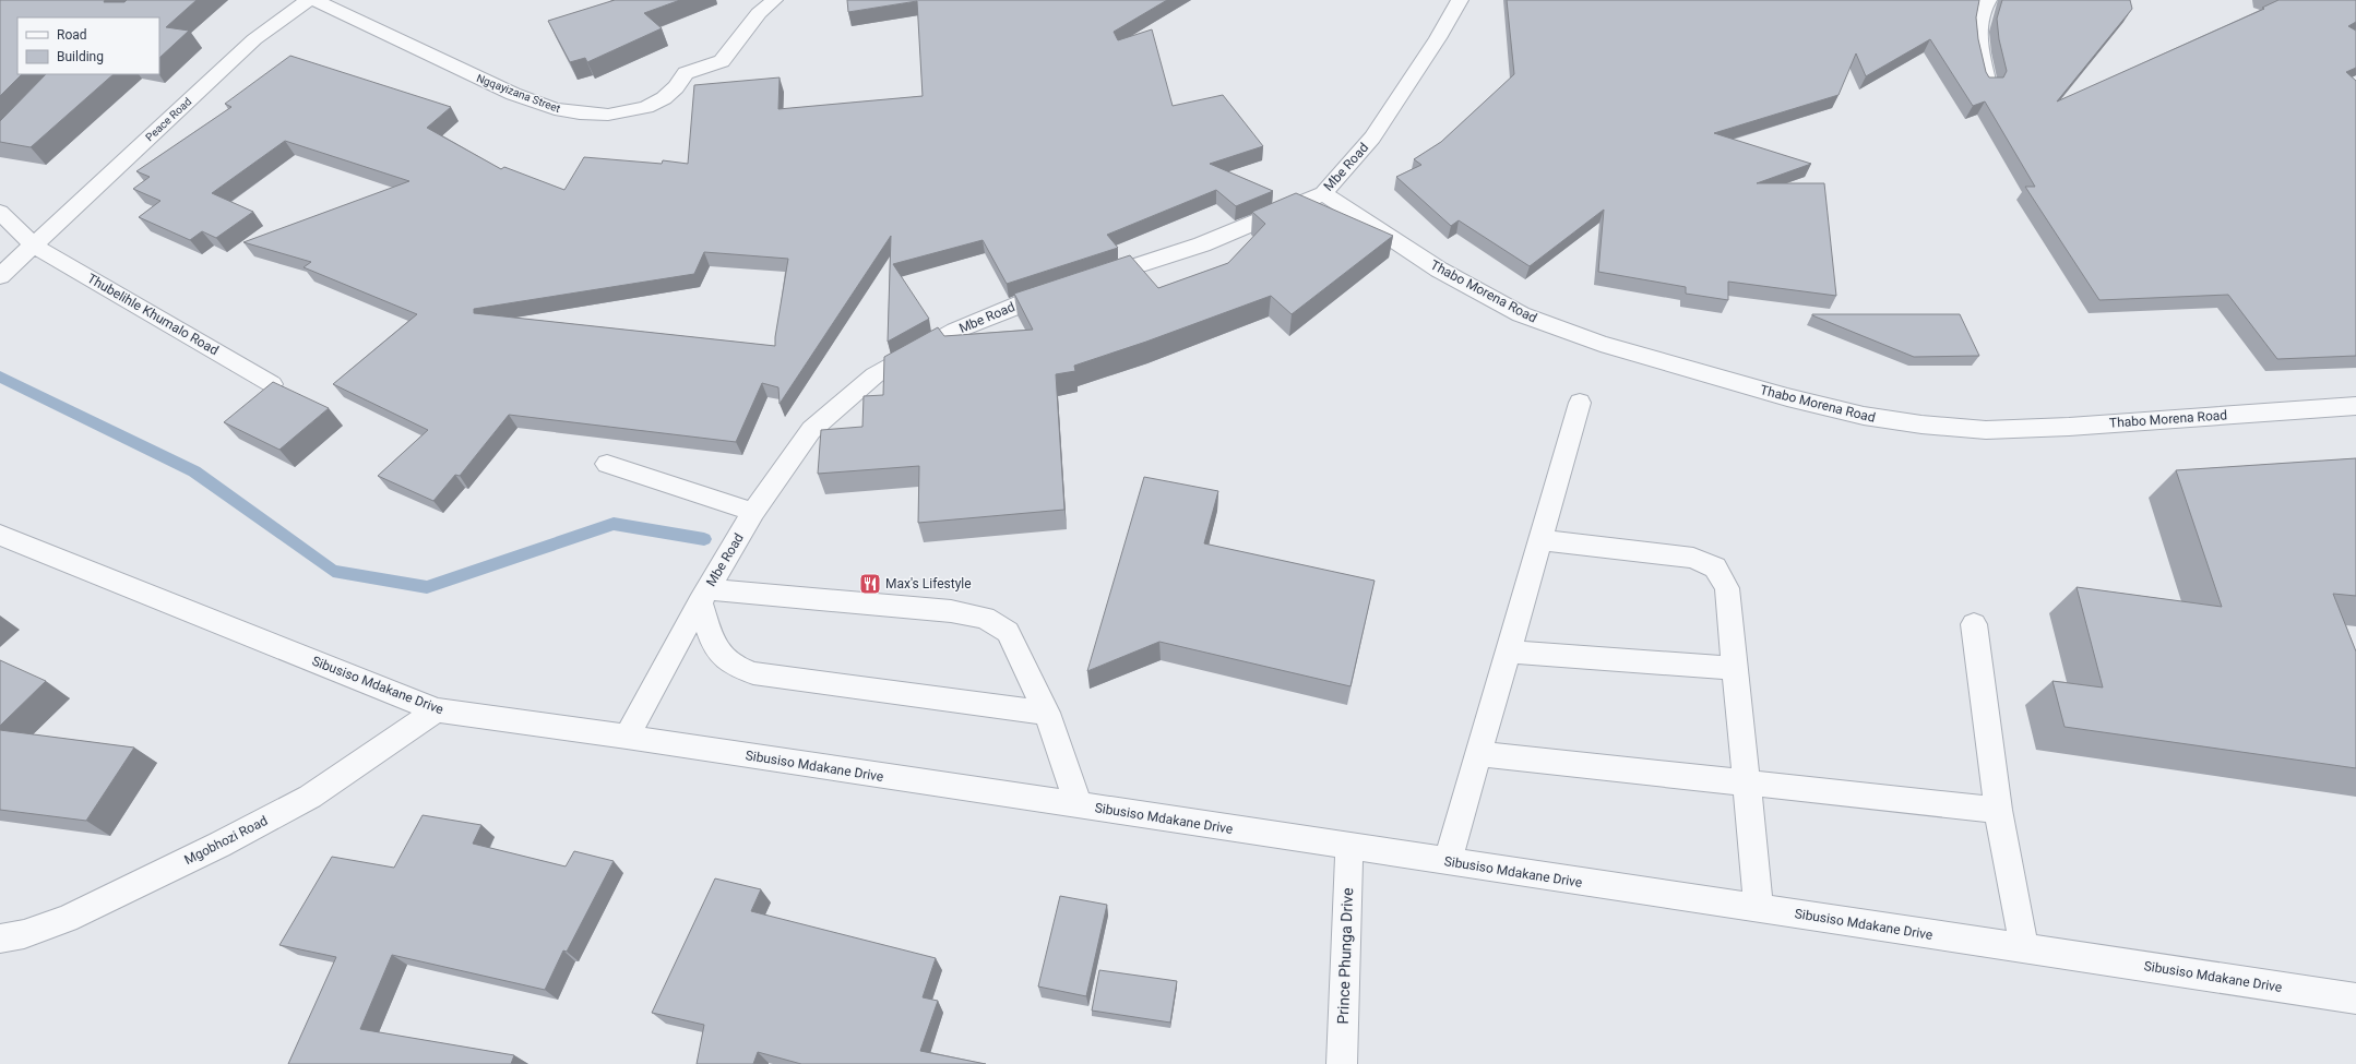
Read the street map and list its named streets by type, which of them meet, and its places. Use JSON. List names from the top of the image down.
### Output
{
  "streets": {
    "street": [
      "Ngqayizana Street",
      "Peace Road",
      "Mbe Road",
      "Thabo Morena Road",
      "Thubelihle Khumalo Road",
      "Sibusiso Mdakane Drive",
      "Mgobhozi Road",
      "Prince Phunga Drive"
    ]
  },
  "crossings": [
    ["Peace Road", "Thubelihle Khumalo Road"],
    ["Mbe Road", "Thabo Morena Road"],
    ["Mbe Road", "Sibusiso Mdakane Drive"],
    ["Sibusiso Mdakane Drive", "Mgobhozi Road"],
    ["Sibusiso Mdakane Drive", "Prince Phunga Drive"]
  ],
  "places": {
    "restaurant": ["Max's Lifestyle"]
  },
  "legend": ["Road", "Building"]
}
